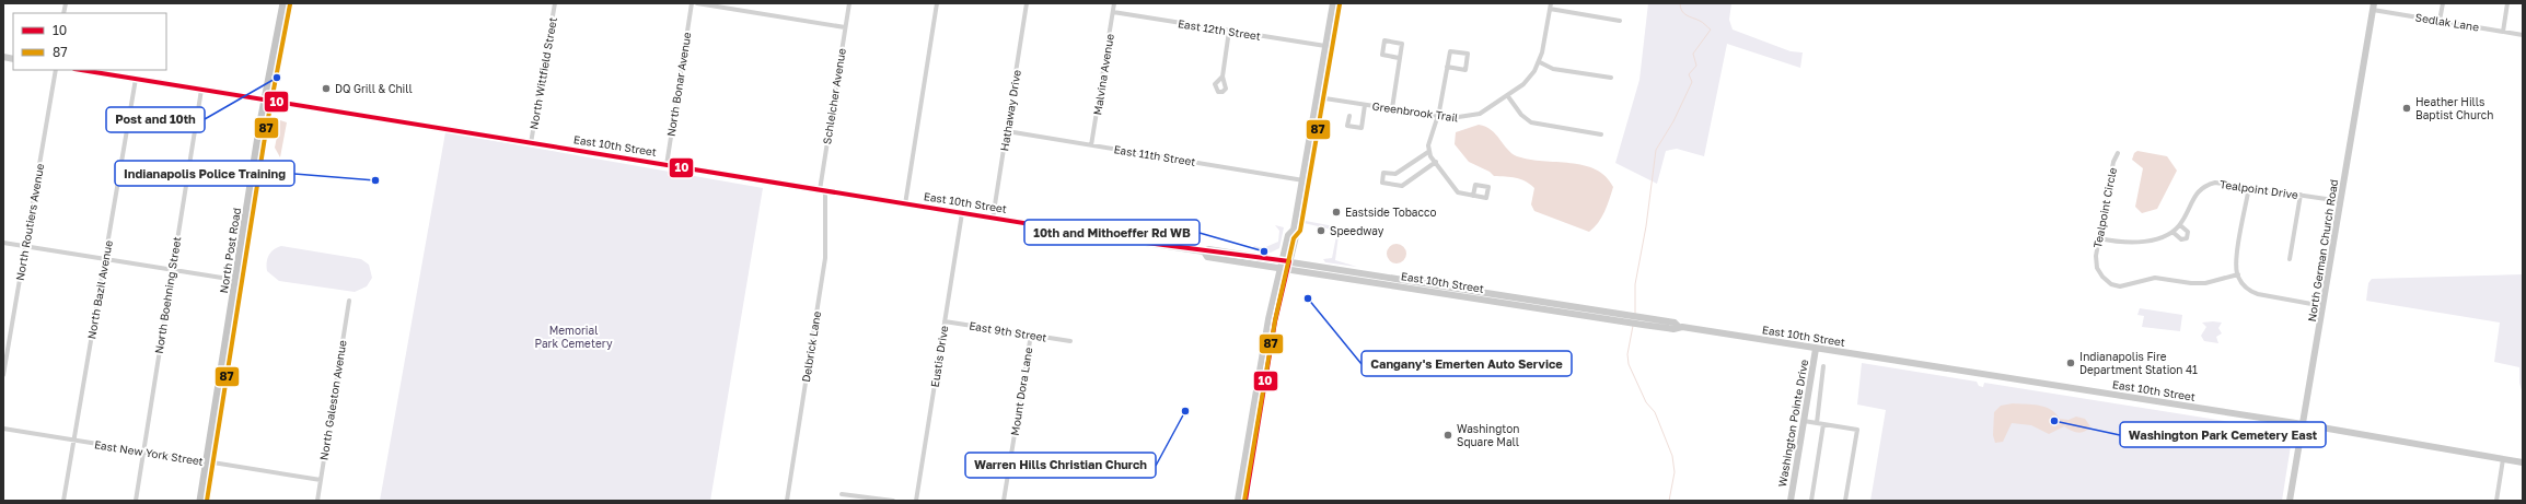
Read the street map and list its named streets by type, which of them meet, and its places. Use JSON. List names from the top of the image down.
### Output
{
  "streets": {
    "main road": [
      "East 10th Street",
      "North Post Road",
      "North German Church Road",
      "Washington Pointe Drive"
    ],
    "street": [
      "Sedlak Lane",
      "East 12th Street",
      "North Wittfield Street",
      "Malvina Avenue",
      "North Bonar Avenue",
      "Schleicher Avenue",
      "Hathaway Drive",
      "Greenbrook Trail",
      "East 11th Street",
      "Tealpoint Drive",
      "Tealpoint Circle",
      "North Routiers Avenue",
      "North Bazil Avenue",
      "North Boehning Street",
      "East 9th Street",
      "Delbrick Lane",
      "Eustis Drive",
      "Mount Dora Lane",
      "North Galeston Avenue",
      "East New York Street"
    ]
  },
  "crossings": [
    ["Sedlak Lane", "North German Church Road"],
    ["East 12th Street", "Malvina Avenue"],
    ["North Wittfield Street", "East 10th Street"],
    ["Malvina Avenue", "East 11th Street"],
    ["North Bonar Avenue", "East 10th Street"],
    ["Schleicher Avenue", "East 10th Street"],
    ["Schleicher Avenue", "Delbrick Lane"],
    ["Hathaway Drive", "East 10th Street"],
    ["Hathaway Drive", "East 11th Street"],
    ["East 10th Street", "North Post Road"],
    ["East 10th Street", "North German Church Road"],
    ["East 10th Street", "North Bazil Avenue"],
    ["East 10th Street", "North Boehning Street"],
    ["East 10th Street", "Delbrick Lane"],
    ["East 10th Street", "Eustis Drive"],
    ["East 10th Street", "Washington Pointe Drive"],
    ["Tealpoint Drive", "Tealpoint Circle"],
    ["Tealpoint Drive", "North German Church Road"],
    ["North Post Road", "East New York Street"],
    ["North Bazil Avenue", "East New York Street"],
    ["North Boehning Street", "East New York Street"],
    ["East 9th Street", "Eustis Drive"],
    ["East 9th Street", "Mount Dora Lane"],
    ["North Galeston Avenue", "East New York Street"]
  ],
  "parks": ["Memorial Park Cemetery"],
  "places": [
    "Post and 10th",
    "DQ Grill & Chill",
    "Heather Hills Baptist Church",
    "Indianapolis Police Training",
    "Eastside Tobacco",
    "Speedway",
    "10th and Mithoeffer Rd WB",
    "Cangany's Emerten Auto Service",
    "Indianapolis Fire Department Station 41",
    "Warren Hills Christian Church",
    "Washington Park Cemetery East",
    "Washington Square Mall"
  ],
  "lines": ["transit line 87", "transit line 10"],
  "legend": ["10", "87"]
}
